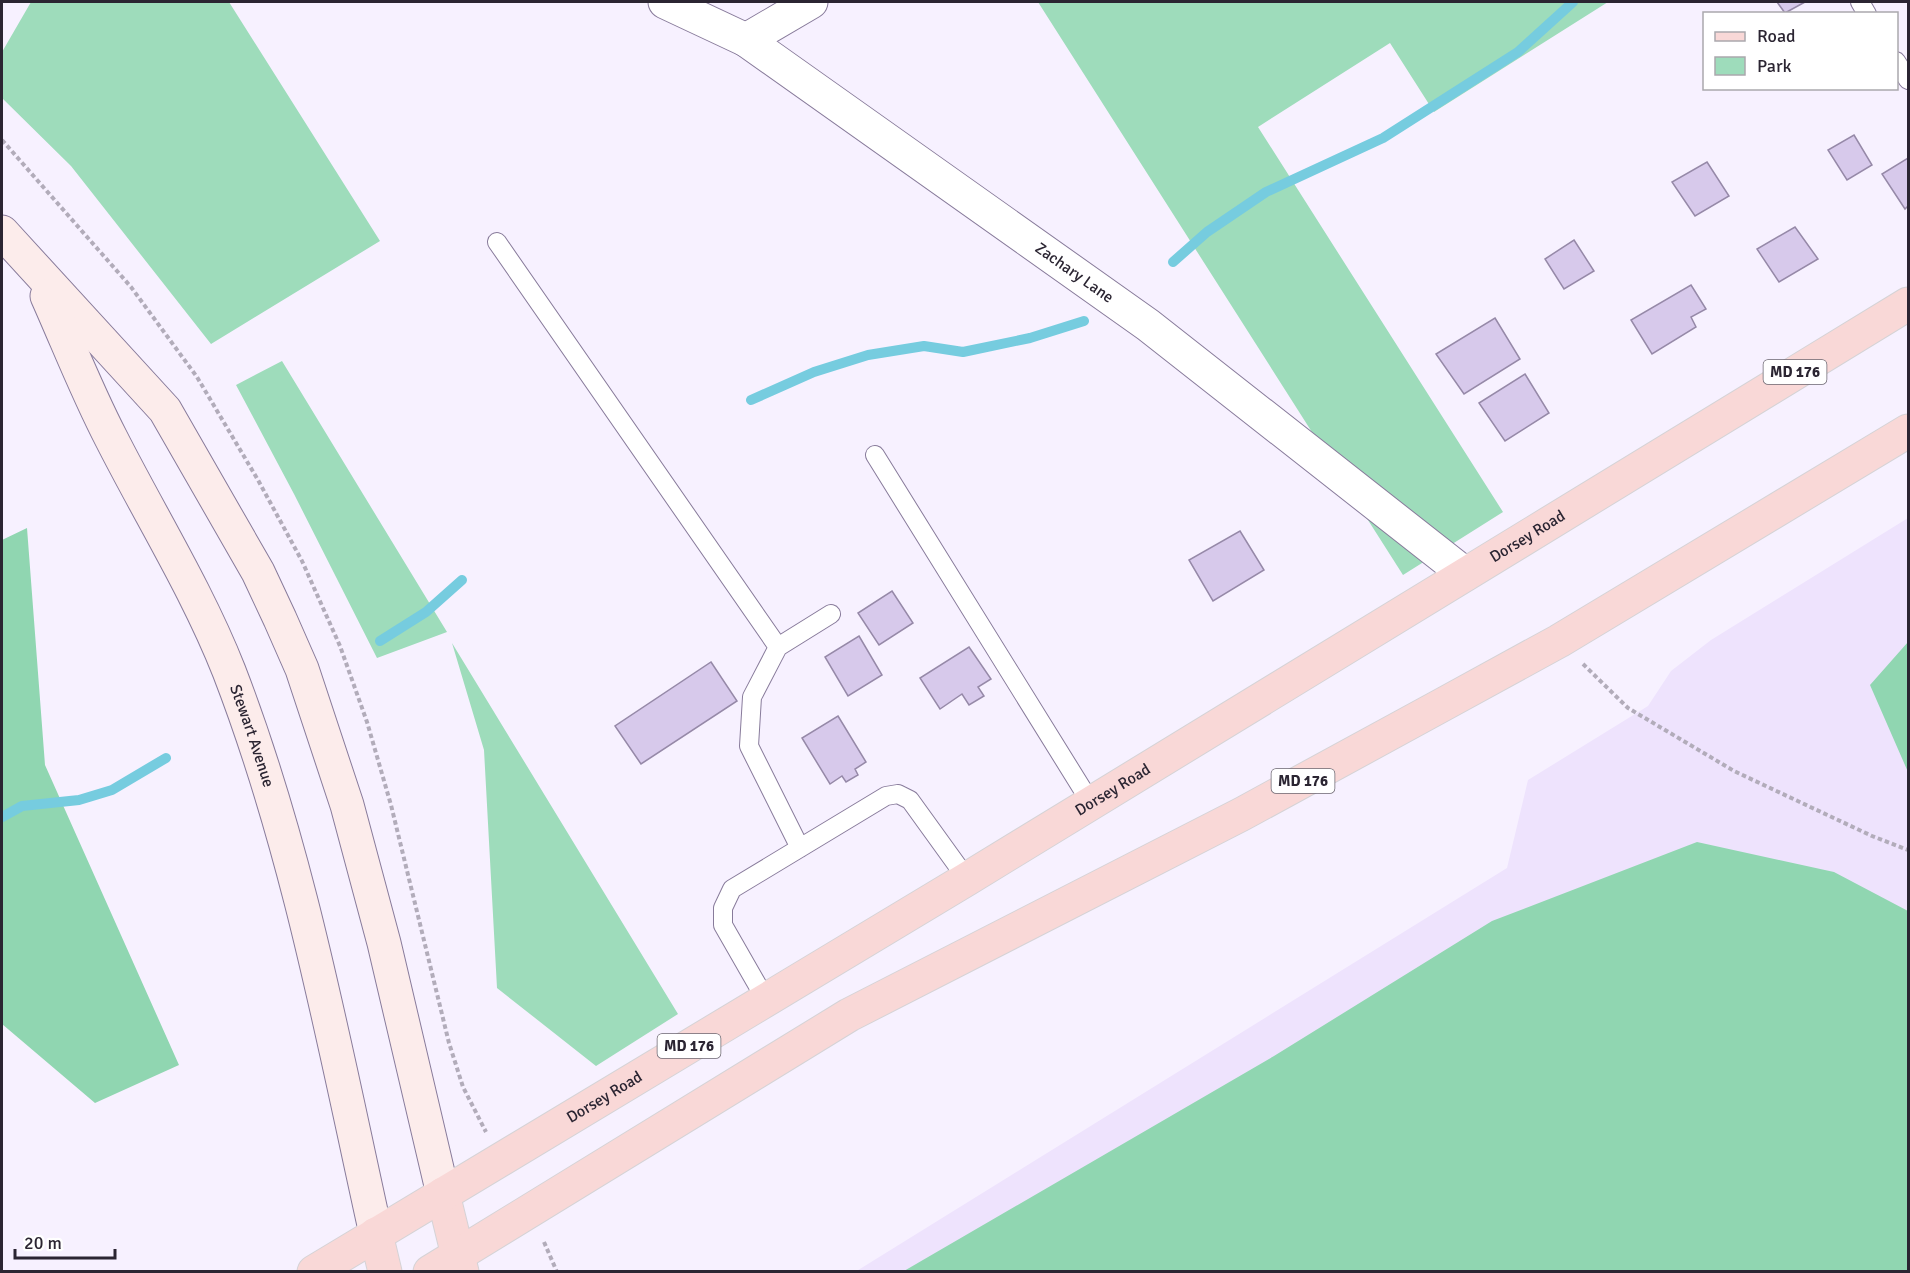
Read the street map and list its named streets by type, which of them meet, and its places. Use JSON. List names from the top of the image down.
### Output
{
  "streets": {
    "main road": ["MD 176", "Dorsey Road"],
    "street": ["Zachary Lane", "Stewart Avenue"]
  },
  "crossings": [
    ["Zachary Lane", "Dorsey Road"],
    ["Dorsey Road", "Stewart Avenue"]
  ],
  "legend": ["Road", "Park"],
  "scale_bar": "20 m"
}
